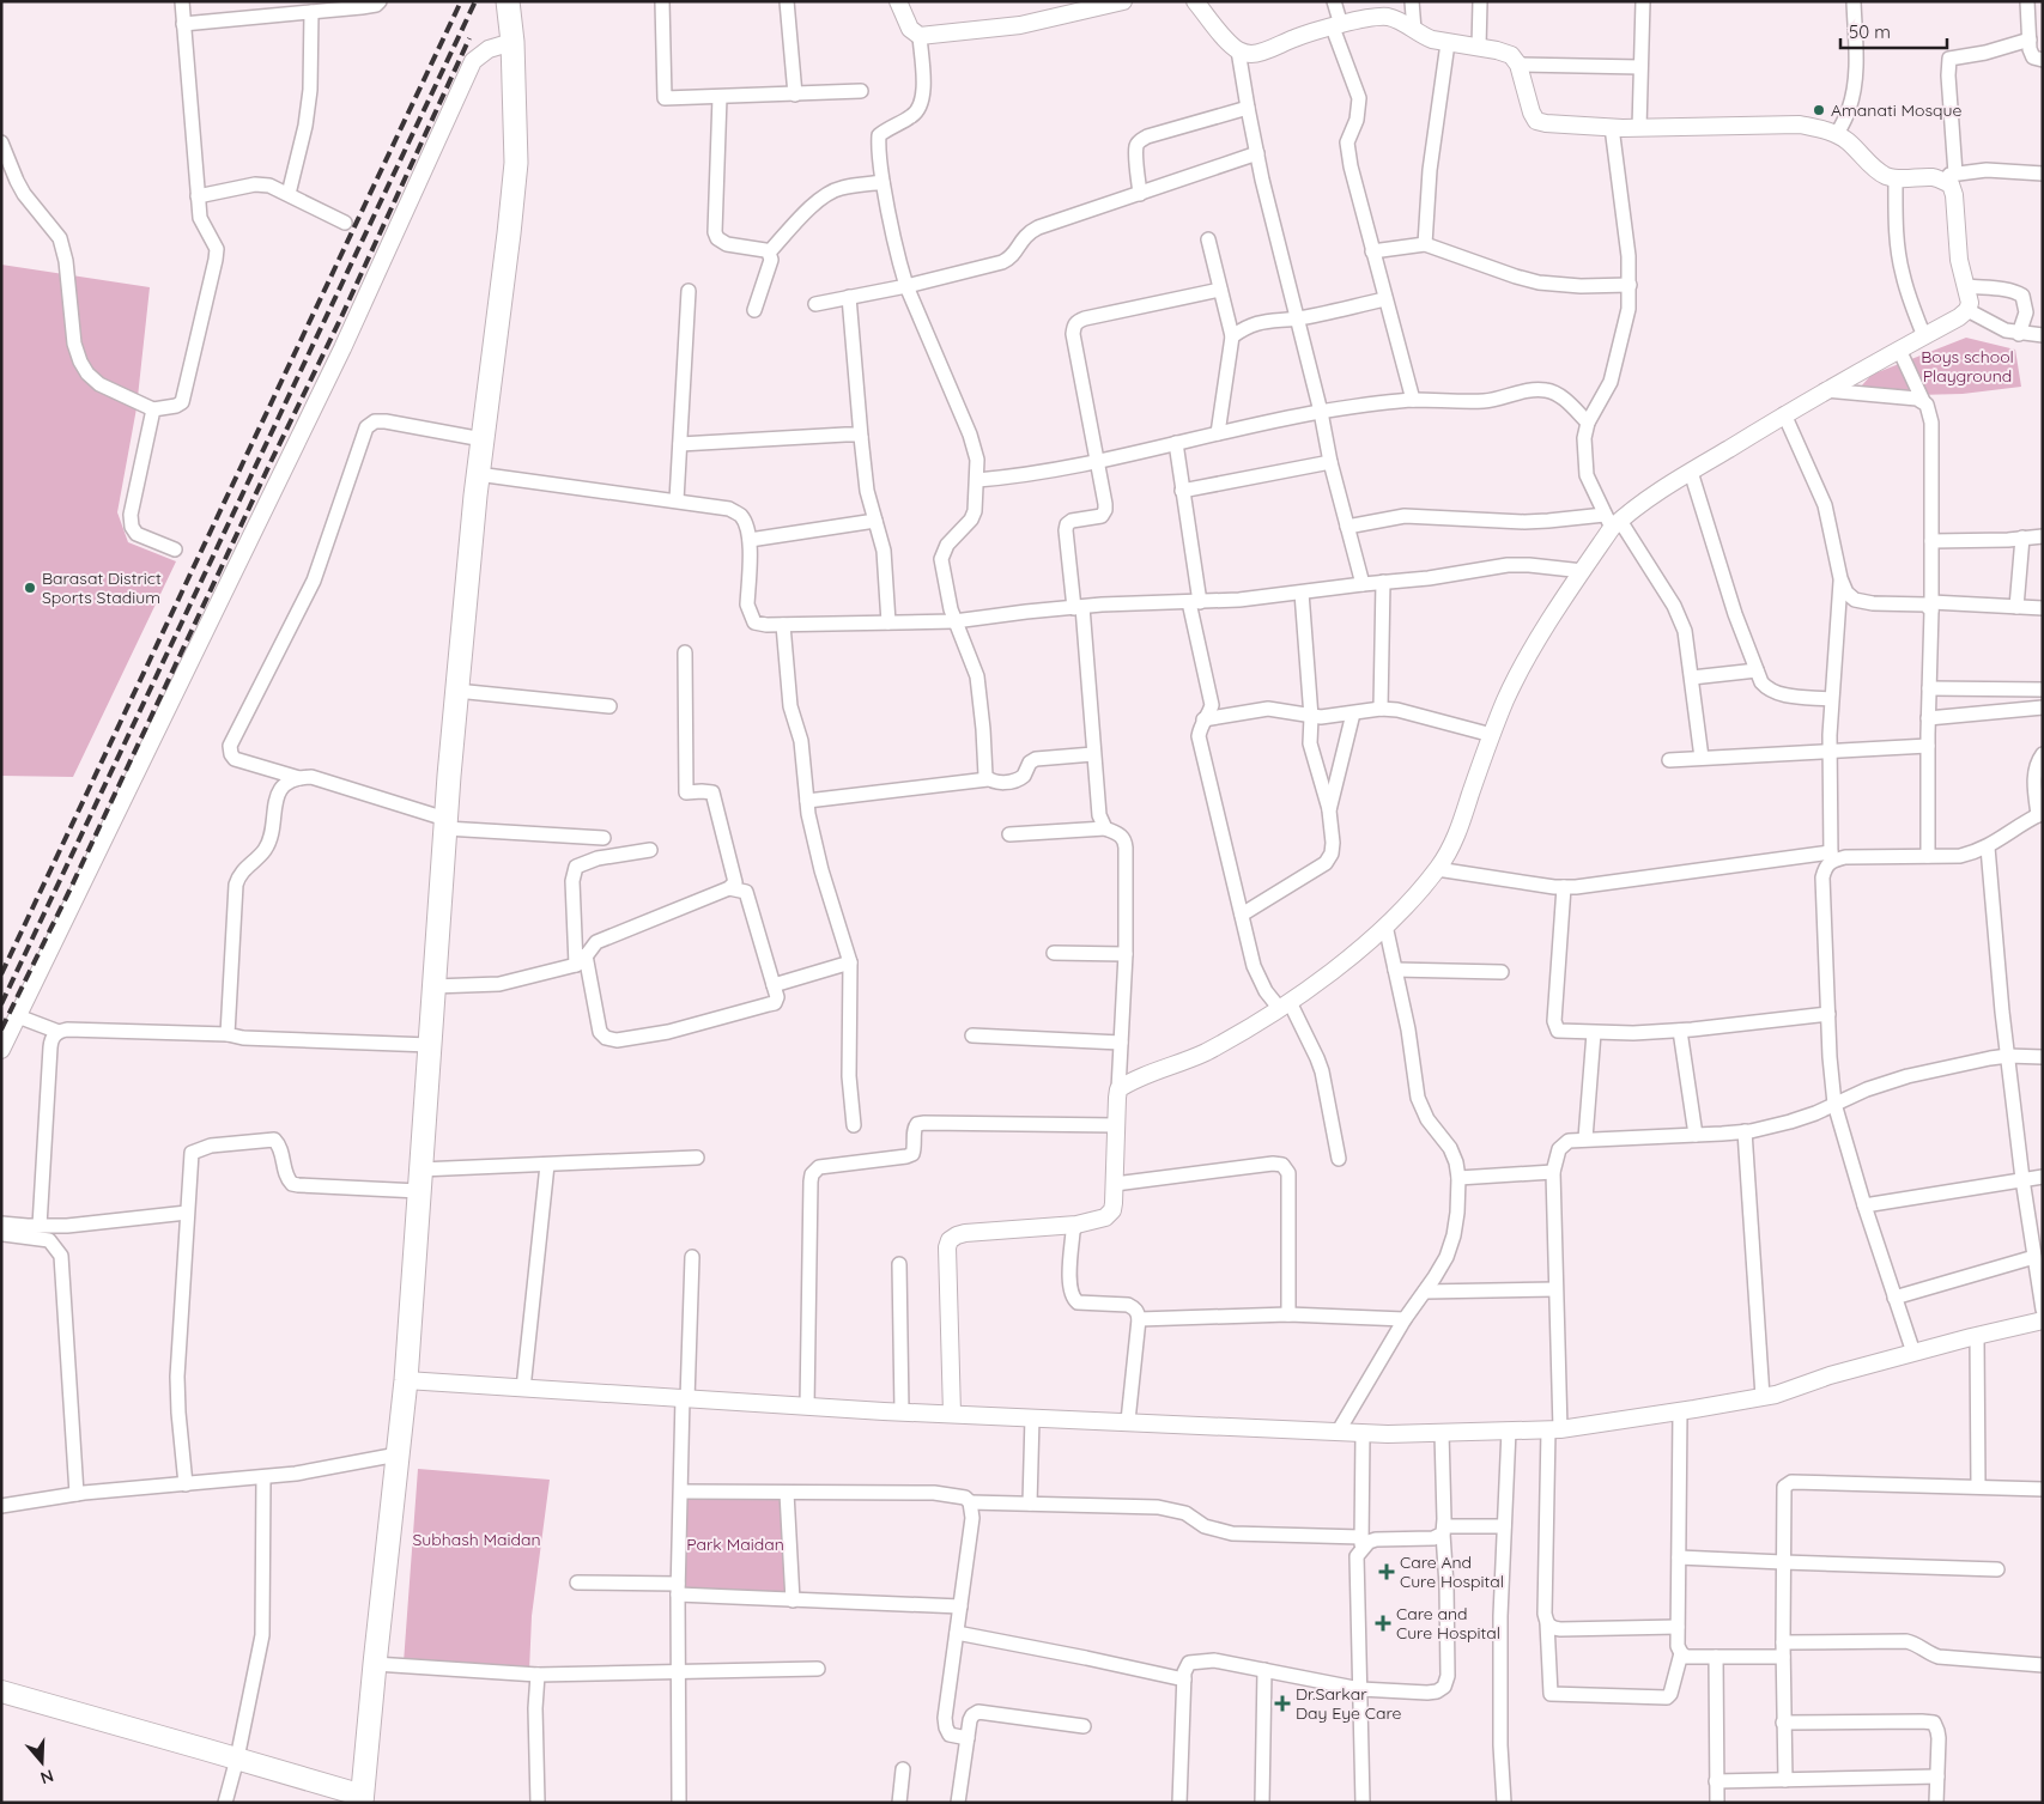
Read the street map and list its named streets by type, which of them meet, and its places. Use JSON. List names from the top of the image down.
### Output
{
  "parks": ["Boys school Playground", "Subhash Maidan", "Park Maidan"],
  "places": {
    "other": ["Amanati Mosque", "Barasat District Sports Stadium"],
    "health": ["Care And Cure Hospital", "Care and Cure Hospital", "Dr.Sarkar Day Eye Care"]
  },
  "scale_bar": "50 m",
  "north": "bottom"
}
